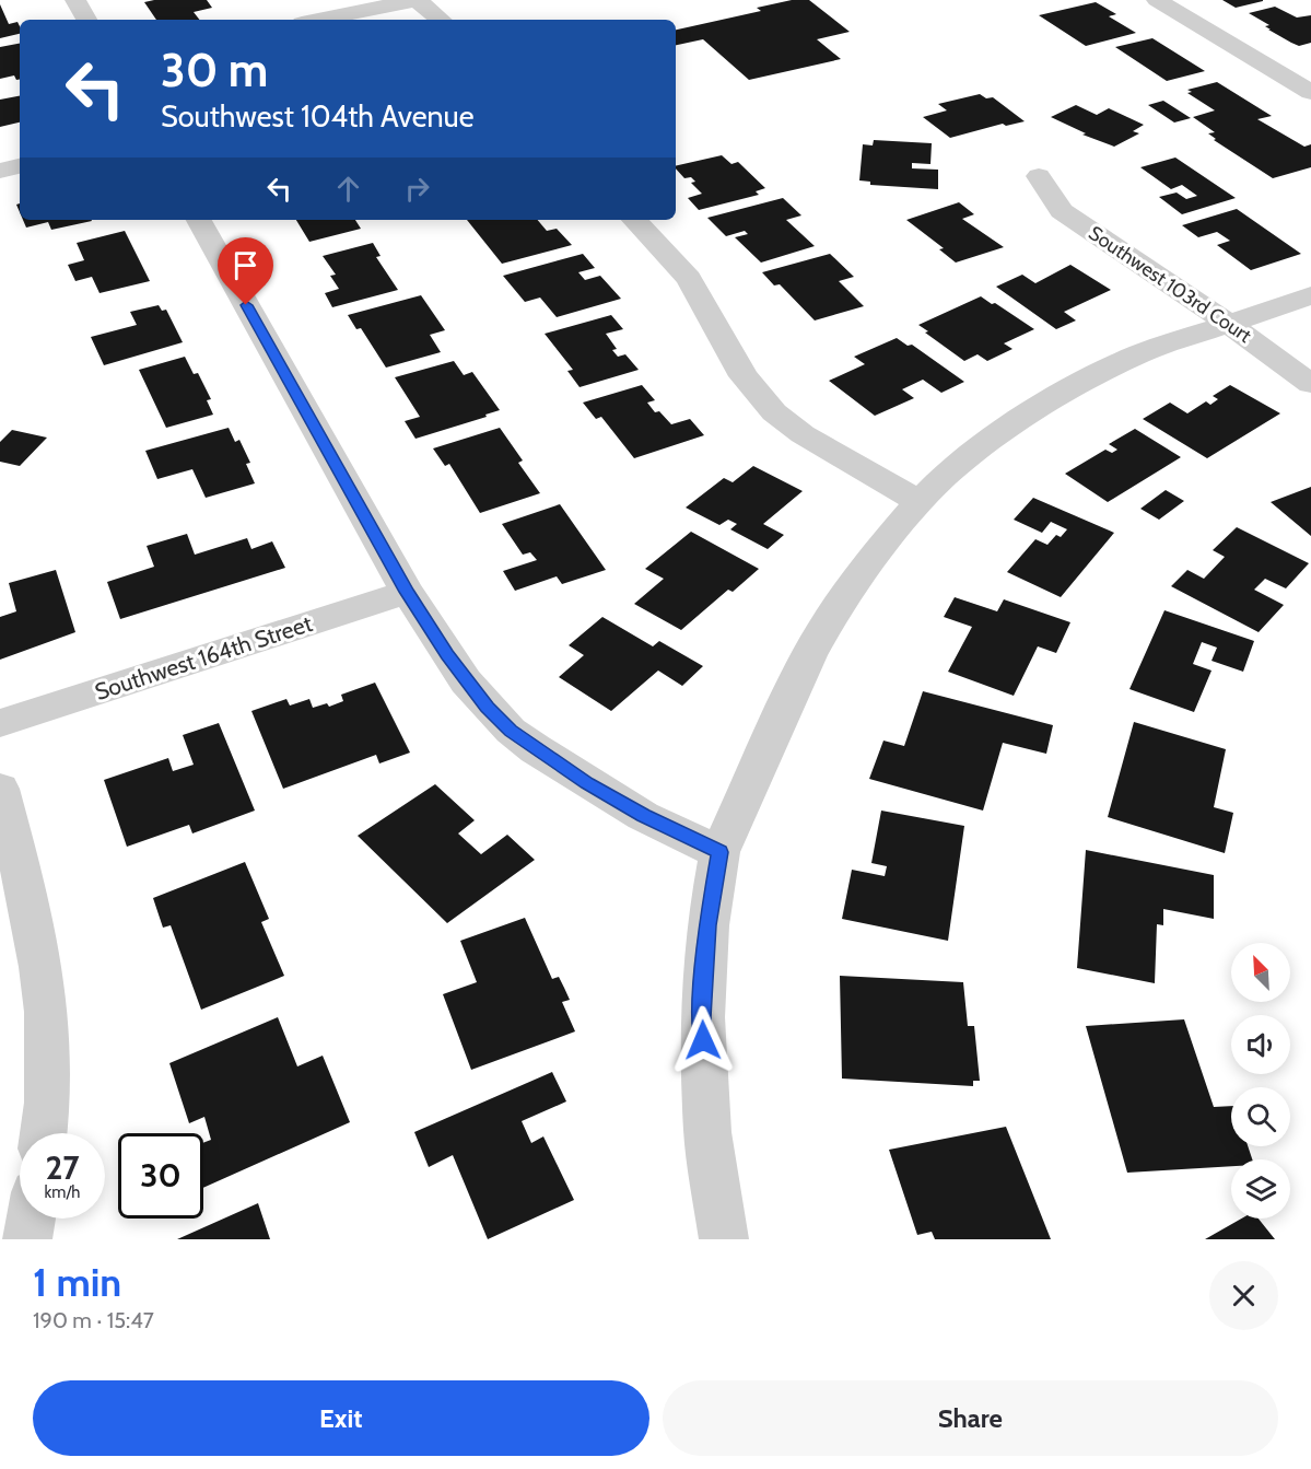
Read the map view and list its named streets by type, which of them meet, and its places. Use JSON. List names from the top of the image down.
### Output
{
  "streets": {
    "street": ["Southwest 103rd Court", "Southwest 164th Street"]
  },
  "north": "top left",
  "page": {
    "turn": ["30 m", "Southwest 104th Avenue"],
    "speed": "27 km/h",
    "limit": "30",
    "heading": ["1 min", "190 m · 15:47"],
    "buttons": ["Exit", "Share"]
  }
}
